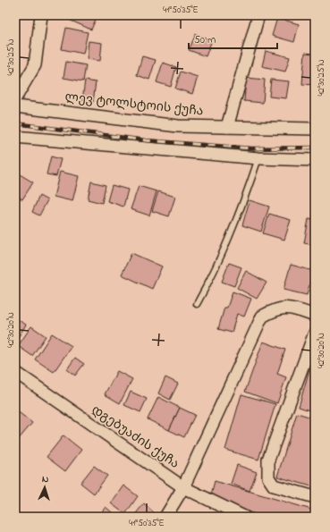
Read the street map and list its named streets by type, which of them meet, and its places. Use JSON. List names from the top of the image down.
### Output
{
  "streets": {
    "street": ["ლევ ტოლსტოის ქუჩა", "დგებუაძის ქუჩა"]
  },
  "scale_bar": "50 m",
  "north": "top",
  "coordinates": ["41°50'35\"E", "42°30'25\"N", "42°30'20\"N"]
}
